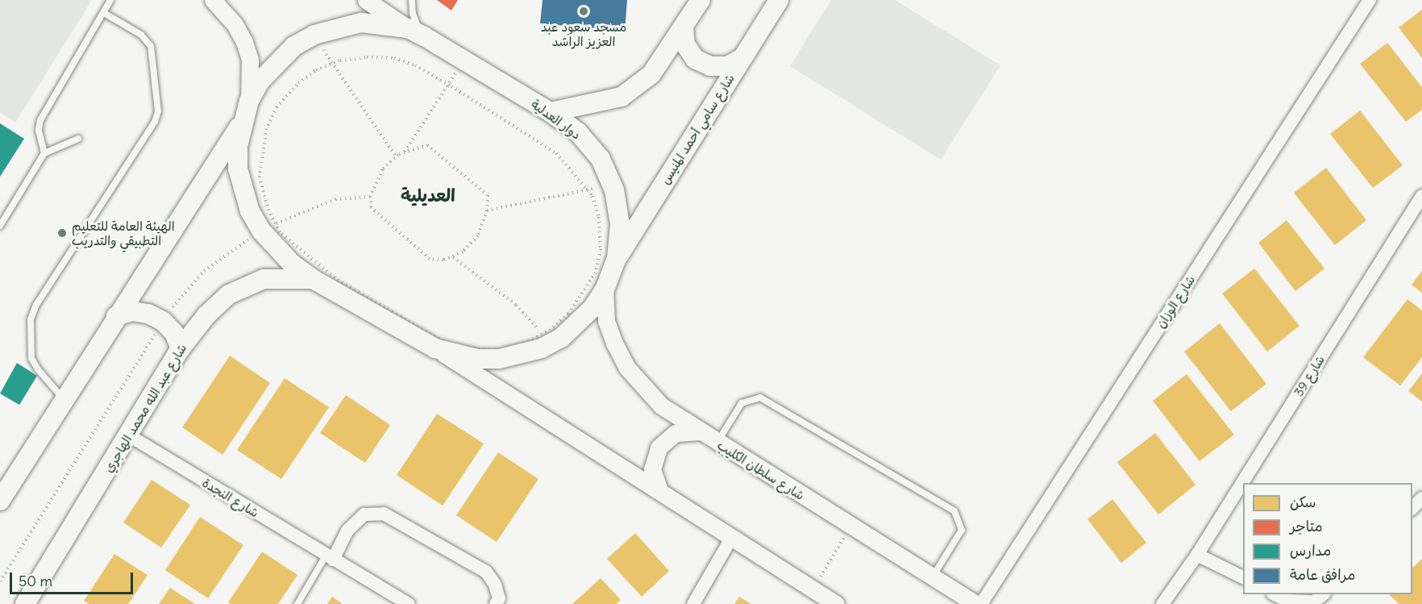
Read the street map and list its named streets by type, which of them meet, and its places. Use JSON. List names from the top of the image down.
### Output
{
  "streets": {
    "main road": ["دوار العدلية", "شارع سامي أحمد المنيس", "شارع عبد الله محمد الهاجري"],
    "street": [
      "شارع الوزان",
      "شارع 39",
      "شارع سلطان الكليب",
      "شارع النجدة"
    ]
  },
  "crossings": [
    ["دوار العدلية", "شارع سامي أحمد المنيس"],
    ["دوار العدلية", "شارع عبد الله محمد الهاجري"],
    ["دوار العدلية", "شارع سلطان الكليب"],
    ["شارع عبد الله محمد الهاجري", "شارع النجدة"]
  ],
  "districts": ["العديلية"],
  "places": ["مسجد سعود عبد العزيز الراشد", "الهيئة العامة للتعليم التطبيقي والتدريب"],
  "legend": [
    "سكن",
    "متاجر",
    "مدارس",
    "مرافق عامة"
  ],
  "scale_bar": "50 m"
}
